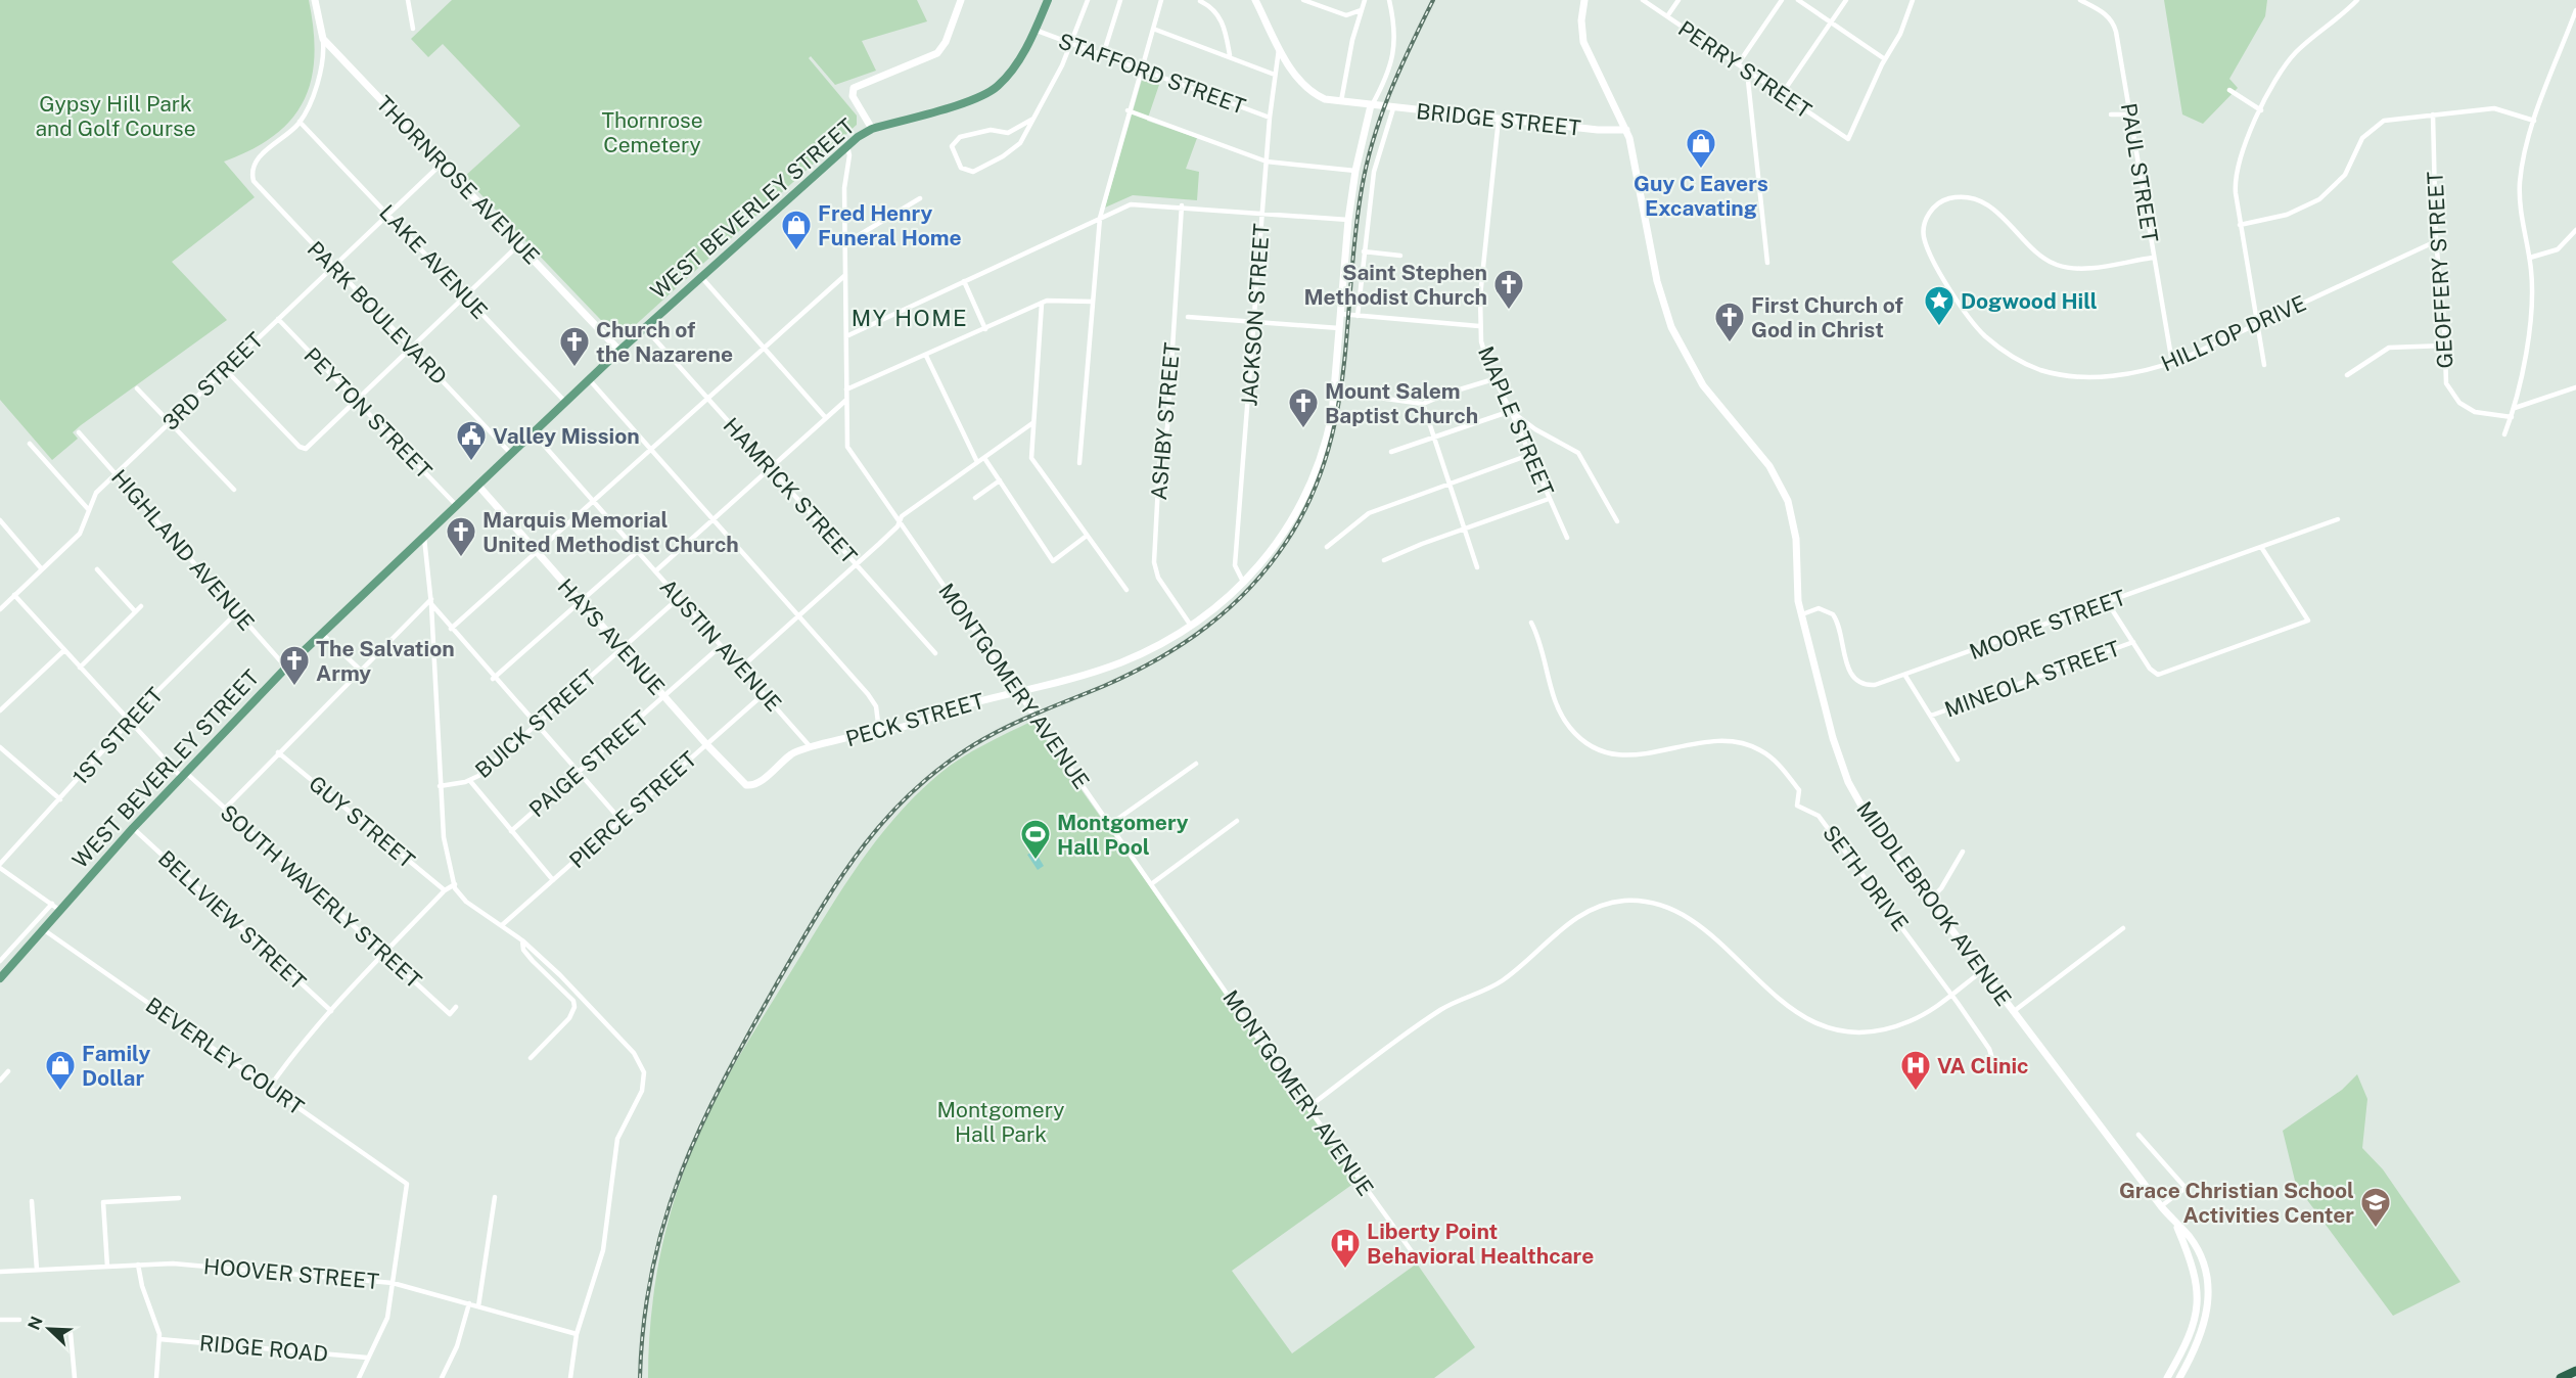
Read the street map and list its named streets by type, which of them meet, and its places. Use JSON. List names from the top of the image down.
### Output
{
  "streets": {
    "main road": ["WEST BEVERLEY STREET"],
    "street": [
      "PERRY STREET",
      "STAFFORD STREET",
      "BRIDGE STREET",
      "PAUL STREET",
      "THORNROSE AVENUE",
      "LAKE AVENUE",
      "GEOFFERY STREET",
      "PARK BOULEVARD",
      "JACKSON STREET",
      "HILLTOP DRIVE",
      "3RD STREET",
      "PEYTON STREET",
      "ASHBY STREET",
      "MAPLE STREET",
      "HAMRICK STREET",
      "HIGHLAND AVENUE",
      "MOORE STREET",
      "HAYS AVENUE",
      "AUSTIN AVENUE",
      "MINEOLA STREET",
      "MONTGOMERY AVENUE",
      "PECK STREET",
      "BUICK STREET",
      "1ST STREET",
      "PAIGE STREET",
      "PIERCE STREET",
      "GUY STREET",
      "SETH DRIVE",
      "SOUTH WAVERLY STREET",
      "MIDDLEBROOK AVENUE",
      "BELLVIEW STREET",
      "BEVERLEY COURT",
      "HOOVER STREET",
      "RIDGE ROAD"
    ]
  },
  "crossings": [
    ["STAFFORD STREET", "WEST BEVERLEY STREET"],
    ["STAFFORD STREET", "JACKSON STREET"],
    ["BRIDGE STREET", "JACKSON STREET"],
    ["BRIDGE STREET", "MAPLE STREET"],
    ["BRIDGE STREET", "PECK STREET"],
    ["BRIDGE STREET", "MIDDLEBROOK AVENUE"],
    ["PAUL STREET", "HILLTOP DRIVE"],
    ["THORNROSE AVENUE", "WEST BEVERLEY STREET"],
    ["THORNROSE AVENUE", "3RD STREET"],
    ["WEST BEVERLEY STREET", "LAKE AVENUE"],
    ["WEST BEVERLEY STREET", "PARK BOULEVARD"],
    ["WEST BEVERLEY STREET", "PEYTON STREET"],
    ["WEST BEVERLEY STREET", "HAMRICK STREET"],
    ["WEST BEVERLEY STREET", "HIGHLAND AVENUE"],
    ["WEST BEVERLEY STREET", "HAYS AVENUE"],
    ["WEST BEVERLEY STREET", "AUSTIN AVENUE"],
    ["WEST BEVERLEY STREET", "MONTGOMERY AVENUE"],
    ["WEST BEVERLEY STREET", "SOUTH WAVERLY STREET"],
    ["WEST BEVERLEY STREET", "BELLVIEW STREET"],
    ["WEST BEVERLEY STREET", "BEVERLEY COURT"],
    ["LAKE AVENUE", "PARK BOULEVARD"],
    ["LAKE AVENUE", "3RD STREET"],
    ["GEOFFERY STREET", "HILLTOP DRIVE"],
    ["PARK BOULEVARD", "3RD STREET"],
    ["JACKSON STREET", "PECK STREET"],
    ["3RD STREET", "PEYTON STREET"],
    ["3RD STREET", "HIGHLAND AVENUE"],
    ["3RD STREET", "SOUTH WAVERLY STREET"],
    ["ASHBY STREET", "PECK STREET"],
    ["HIGHLAND AVENUE", "1ST STREET"],
    ["MOORE STREET", "MIDDLEBROOK AVENUE"],
    ["HAYS AVENUE", "PECK STREET"],
    ["HAYS AVENUE", "BUICK STREET"],
    ["HAYS AVENUE", "PAIGE STREET"],
    ["HAYS AVENUE", "PIERCE STREET"],
    ["AUSTIN AVENUE", "PECK STREET"],
    ["AUSTIN AVENUE", "BUICK STREET"],
    ["AUSTIN AVENUE", "PAIGE STREET"],
    ["AUSTIN AVENUE", "PIERCE STREET"],
    ["MONTGOMERY AVENUE", "PECK STREET"],
    ["1ST STREET", "SOUTH WAVERLY STREET"],
    ["BEVERLEY COURT", "HOOVER STREET"]
  ],
  "districts": ["MY HOME"],
  "parks": ["Gypsy Hill Park and Golf Course", "Thornrose Cemetery", "Montgomery Hall Park"],
  "places": {
    "shop": ["Guy C Eavers Excavating", "Fred Henry Funeral Home", "Family Dollar"],
    "church": [
      "Saint Stephen Methodist Church",
      "First Church of God in Christ",
      "Church of the Nazarene",
      "Mount Salem Baptist Church",
      "Marquis Memorial United Methodist Church",
      "The Salvation Army"
    ],
    "place": ["Dogwood Hill"],
    "public building": ["Valley Mission"],
    "sports": ["Montgomery Hall Pool"],
    "hospital": ["VA Clinic", "Liberty Point Behavioral Healthcare"],
    "school or university": ["Grace Christian School Activities Center"]
  },
  "north": "top left"
}
